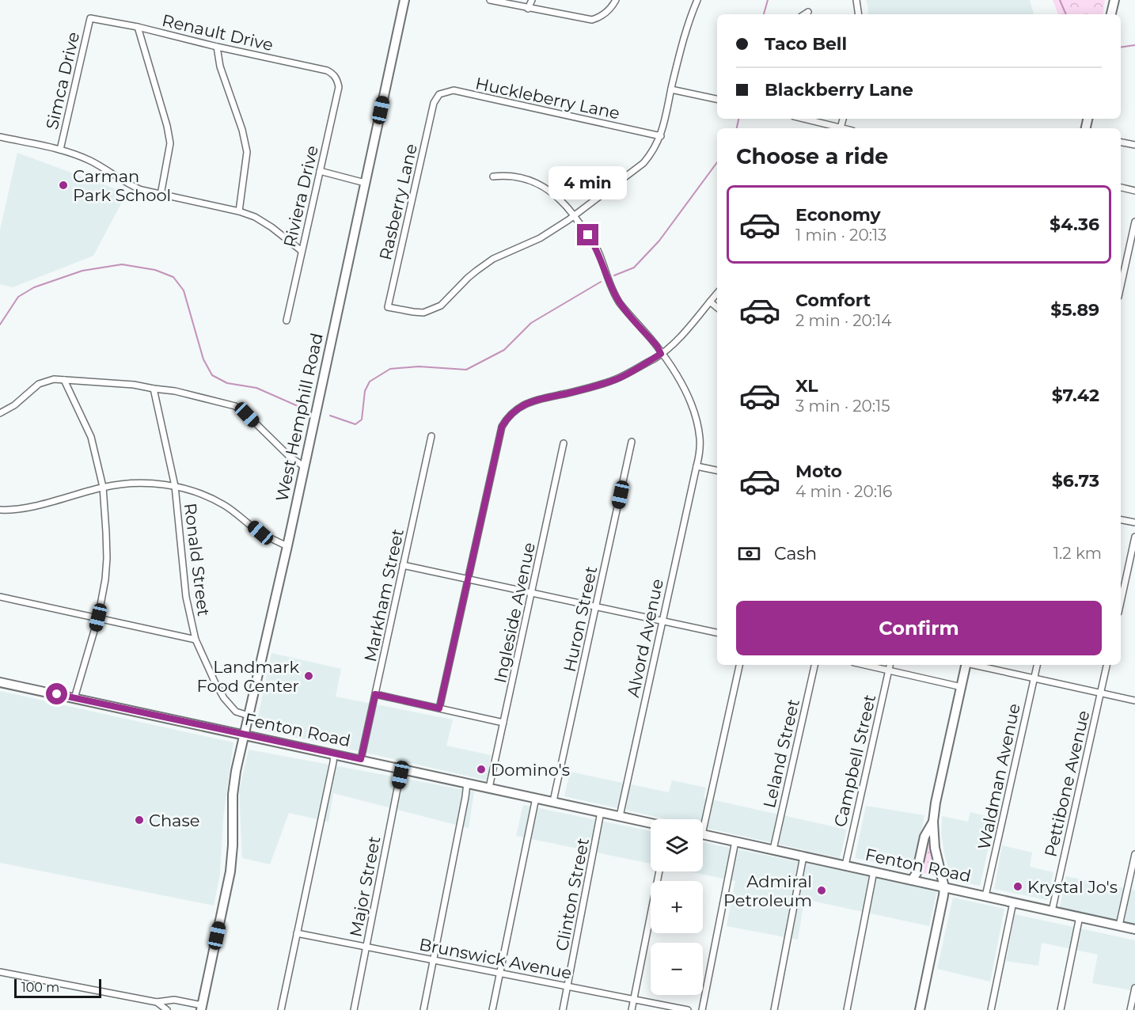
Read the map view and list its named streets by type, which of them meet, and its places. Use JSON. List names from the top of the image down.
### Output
{
  "streets": {
    "street": [
      "Renault Drive",
      "Simca Drive",
      "Huckleberry Lane",
      "Riviera Drive",
      "Rasberry Lane",
      "West Hemphill Road",
      "Ronald Street",
      "Markham Street",
      "Ingleside Avenue",
      "Huron Street",
      "Alvord Avenue",
      "Fenton Road",
      "Leland Street",
      "Campbell Street",
      "Waldman Avenue",
      "Pettibone Avenue",
      "Major Street",
      "Clinton Street",
      "Brunswick Avenue"
    ]
  },
  "crossings": [
    ["Renault Drive", "Simca Drive"],
    ["Renault Drive", "Riviera Drive"],
    ["Huckleberry Lane", "Rasberry Lane"],
    ["Rasberry Lane", "Alvord Avenue"],
    ["West Hemphill Road", "Ronald Street"],
    ["West Hemphill Road", "Fenton Road"],
    ["Markham Street", "Fenton Road"],
    ["Ingleside Avenue", "Fenton Road"],
    ["Huron Street", "Fenton Road"],
    ["Alvord Avenue", "Fenton Road"],
    ["Fenton Road", "Leland Street"],
    ["Fenton Road", "Campbell Street"],
    ["Fenton Road", "Waldman Avenue"],
    ["Fenton Road", "Pettibone Avenue"],
    ["Fenton Road", "Major Street"],
    ["Fenton Road", "Clinton Street"],
    ["Major Street", "Brunswick Avenue"],
    ["Clinton Street", "Brunswick Avenue"]
  ],
  "places": [
    "Carman Park School",
    "Landmark Food Center",
    "Domino's",
    "Chase",
    "Krystal Jo's",
    "Admiral Petroleum"
  ],
  "scale_bar": "100 m",
  "page": {
    "banner": ["Taco Bell", "Blackberry Lane"],
    "heading": "Choose a ride",
    "bubble": "4 min",
    "list": [
      {
        "name": "Economy",
        "note": "1 min · 20:13",
        "value": "$4.36"
      },
      {
        "name": "Comfort",
        "note": "2 min · 20:14",
        "value": "$5.89"
      },
      {
        "name": "XL",
        "note": "3 min · 20:15",
        "value": "$7.42"
      },
      {
        "name": "Moto",
        "note": "4 min · 20:16",
        "value": "$6.73"
      }
    ],
    "pay": ["Cash", "1.2 km"],
    "buttons": "Confirm",
    "map_buttons": ["+", "−"],
    "scale": "100 m"
  }
}
